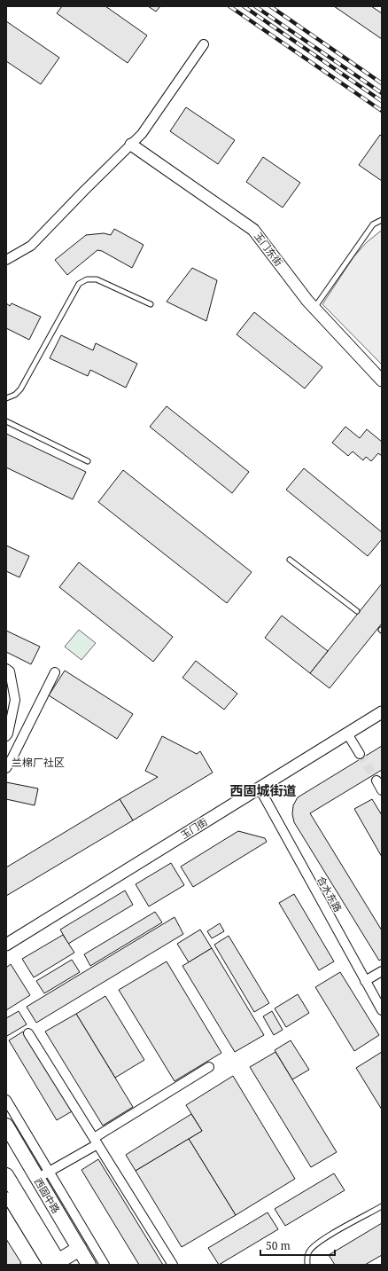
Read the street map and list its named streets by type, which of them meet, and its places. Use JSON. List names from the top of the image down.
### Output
{
  "streets": {
    "main road": ["西固中路"],
    "street": ["玉门东街", "玉门街", "合水东路"]
  },
  "crossings": [
    ["玉门街", "合水东路"]
  ],
  "districts": ["兰棉厂社区", "西固城街道"],
  "scale_bar": "50 m"
}
